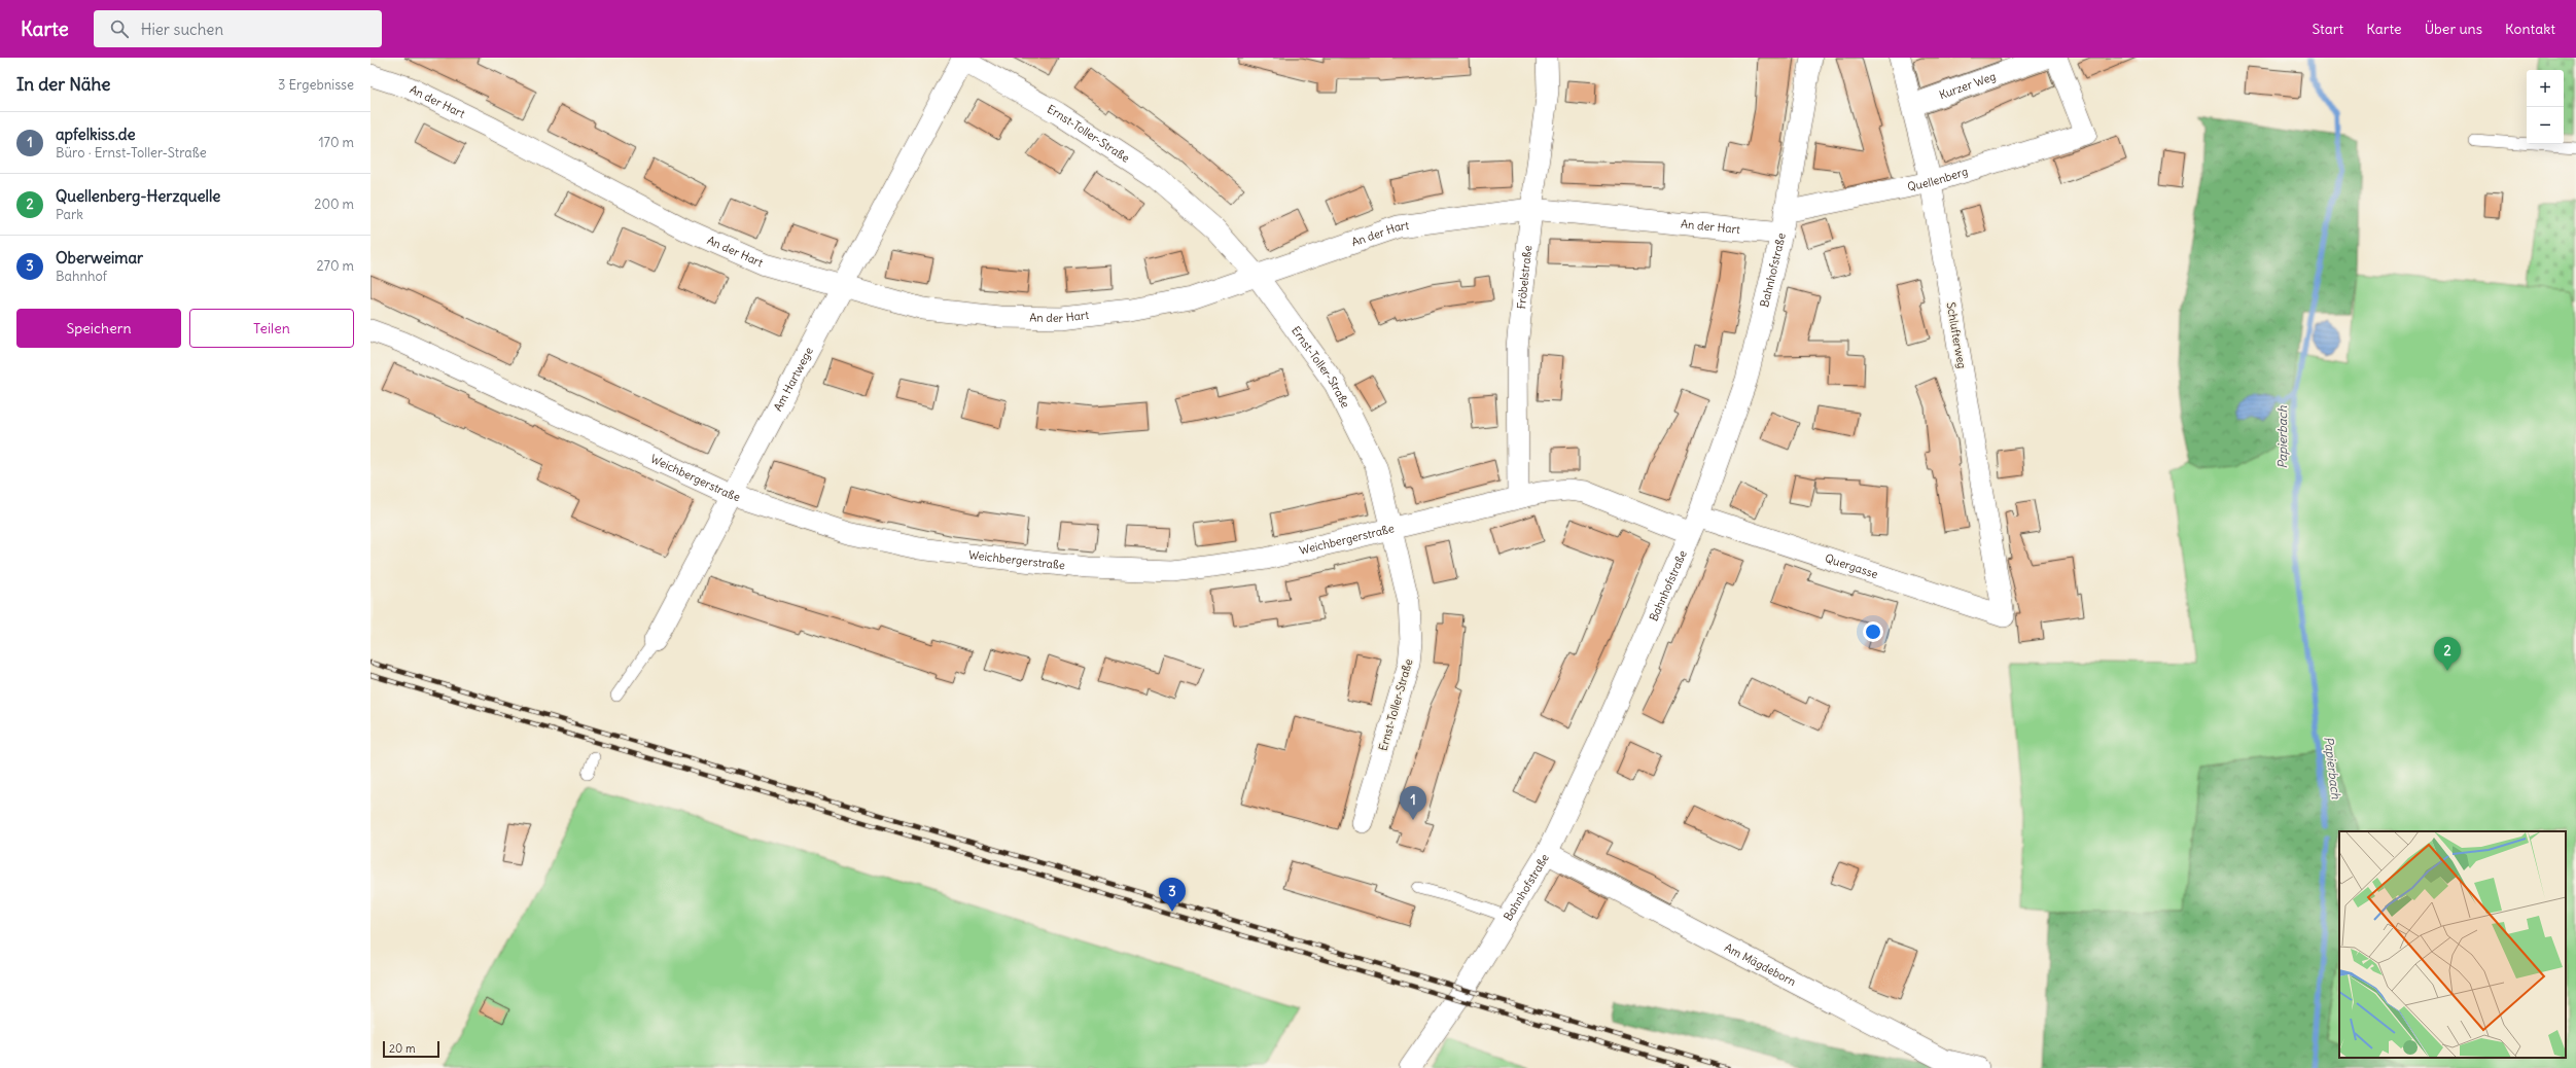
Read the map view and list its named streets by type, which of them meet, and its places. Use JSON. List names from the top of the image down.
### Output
{
  "streets": {
    "street": [
      "Kurzer Weg",
      "An der Hart",
      "Ernst-Toller-Straße",
      "Quellenberg",
      "Bahnhofstraße",
      "Fröbelstraße",
      "Schlufterweg",
      "Am Hartwege",
      "Weichbergerstraße",
      "Quergasse",
      "Am Mägdeborn"
    ]
  },
  "crossings": [
    ["Kurzer Weg", "Schlufterweg"],
    ["An der Hart", "Ernst-Toller-Straße"],
    ["An der Hart", "Bahnhofstraße"],
    ["An der Hart", "Fröbelstraße"],
    ["An der Hart", "Am Hartwege"],
    ["Ernst-Toller-Straße", "Am Hartwege"],
    ["Ernst-Toller-Straße", "Weichbergerstraße"],
    ["Quellenberg", "Bahnhofstraße"],
    ["Quellenberg", "Schlufterweg"],
    ["Bahnhofstraße", "Weichbergerstraße"],
    ["Bahnhofstraße", "Quergasse"],
    ["Bahnhofstraße", "Am Mägdeborn"],
    ["Fröbelstraße", "Weichbergerstraße"],
    ["Schlufterweg", "Quergasse"],
    ["Am Hartwege", "Weichbergerstraße"],
    ["Weichbergerstraße", "Quergasse"]
  ],
  "water": ["Papierbach"],
  "scale_bar": "20 m",
  "page": {
    "header": "Karte",
    "search": "Hier suchen",
    "nav": [
      "Start",
      "Karte",
      "Über uns",
      "Kontakt"
    ],
    "heading": ["In der Nähe", "3 Ergebnisse"],
    "map_buttons": ["+", "−"],
    "list": [
      {
        "mark": "1",
        "name": "apfelkiss.de",
        "note": "Büro · Ernst-Toller-Straße",
        "value": "170 m"
      },
      {
        "mark": "2",
        "name": "Quellenberg-Herzquelle",
        "note": "Park",
        "value": "200 m"
      },
      {
        "mark": "3",
        "name": "Oberweimar",
        "note": "Bahnhof",
        "value": "270 m"
      }
    ],
    "buttons": ["Speichern", "Teilen"],
    "pins": ["2", "1", "3"],
    "scale": "20 m"
  }
}
